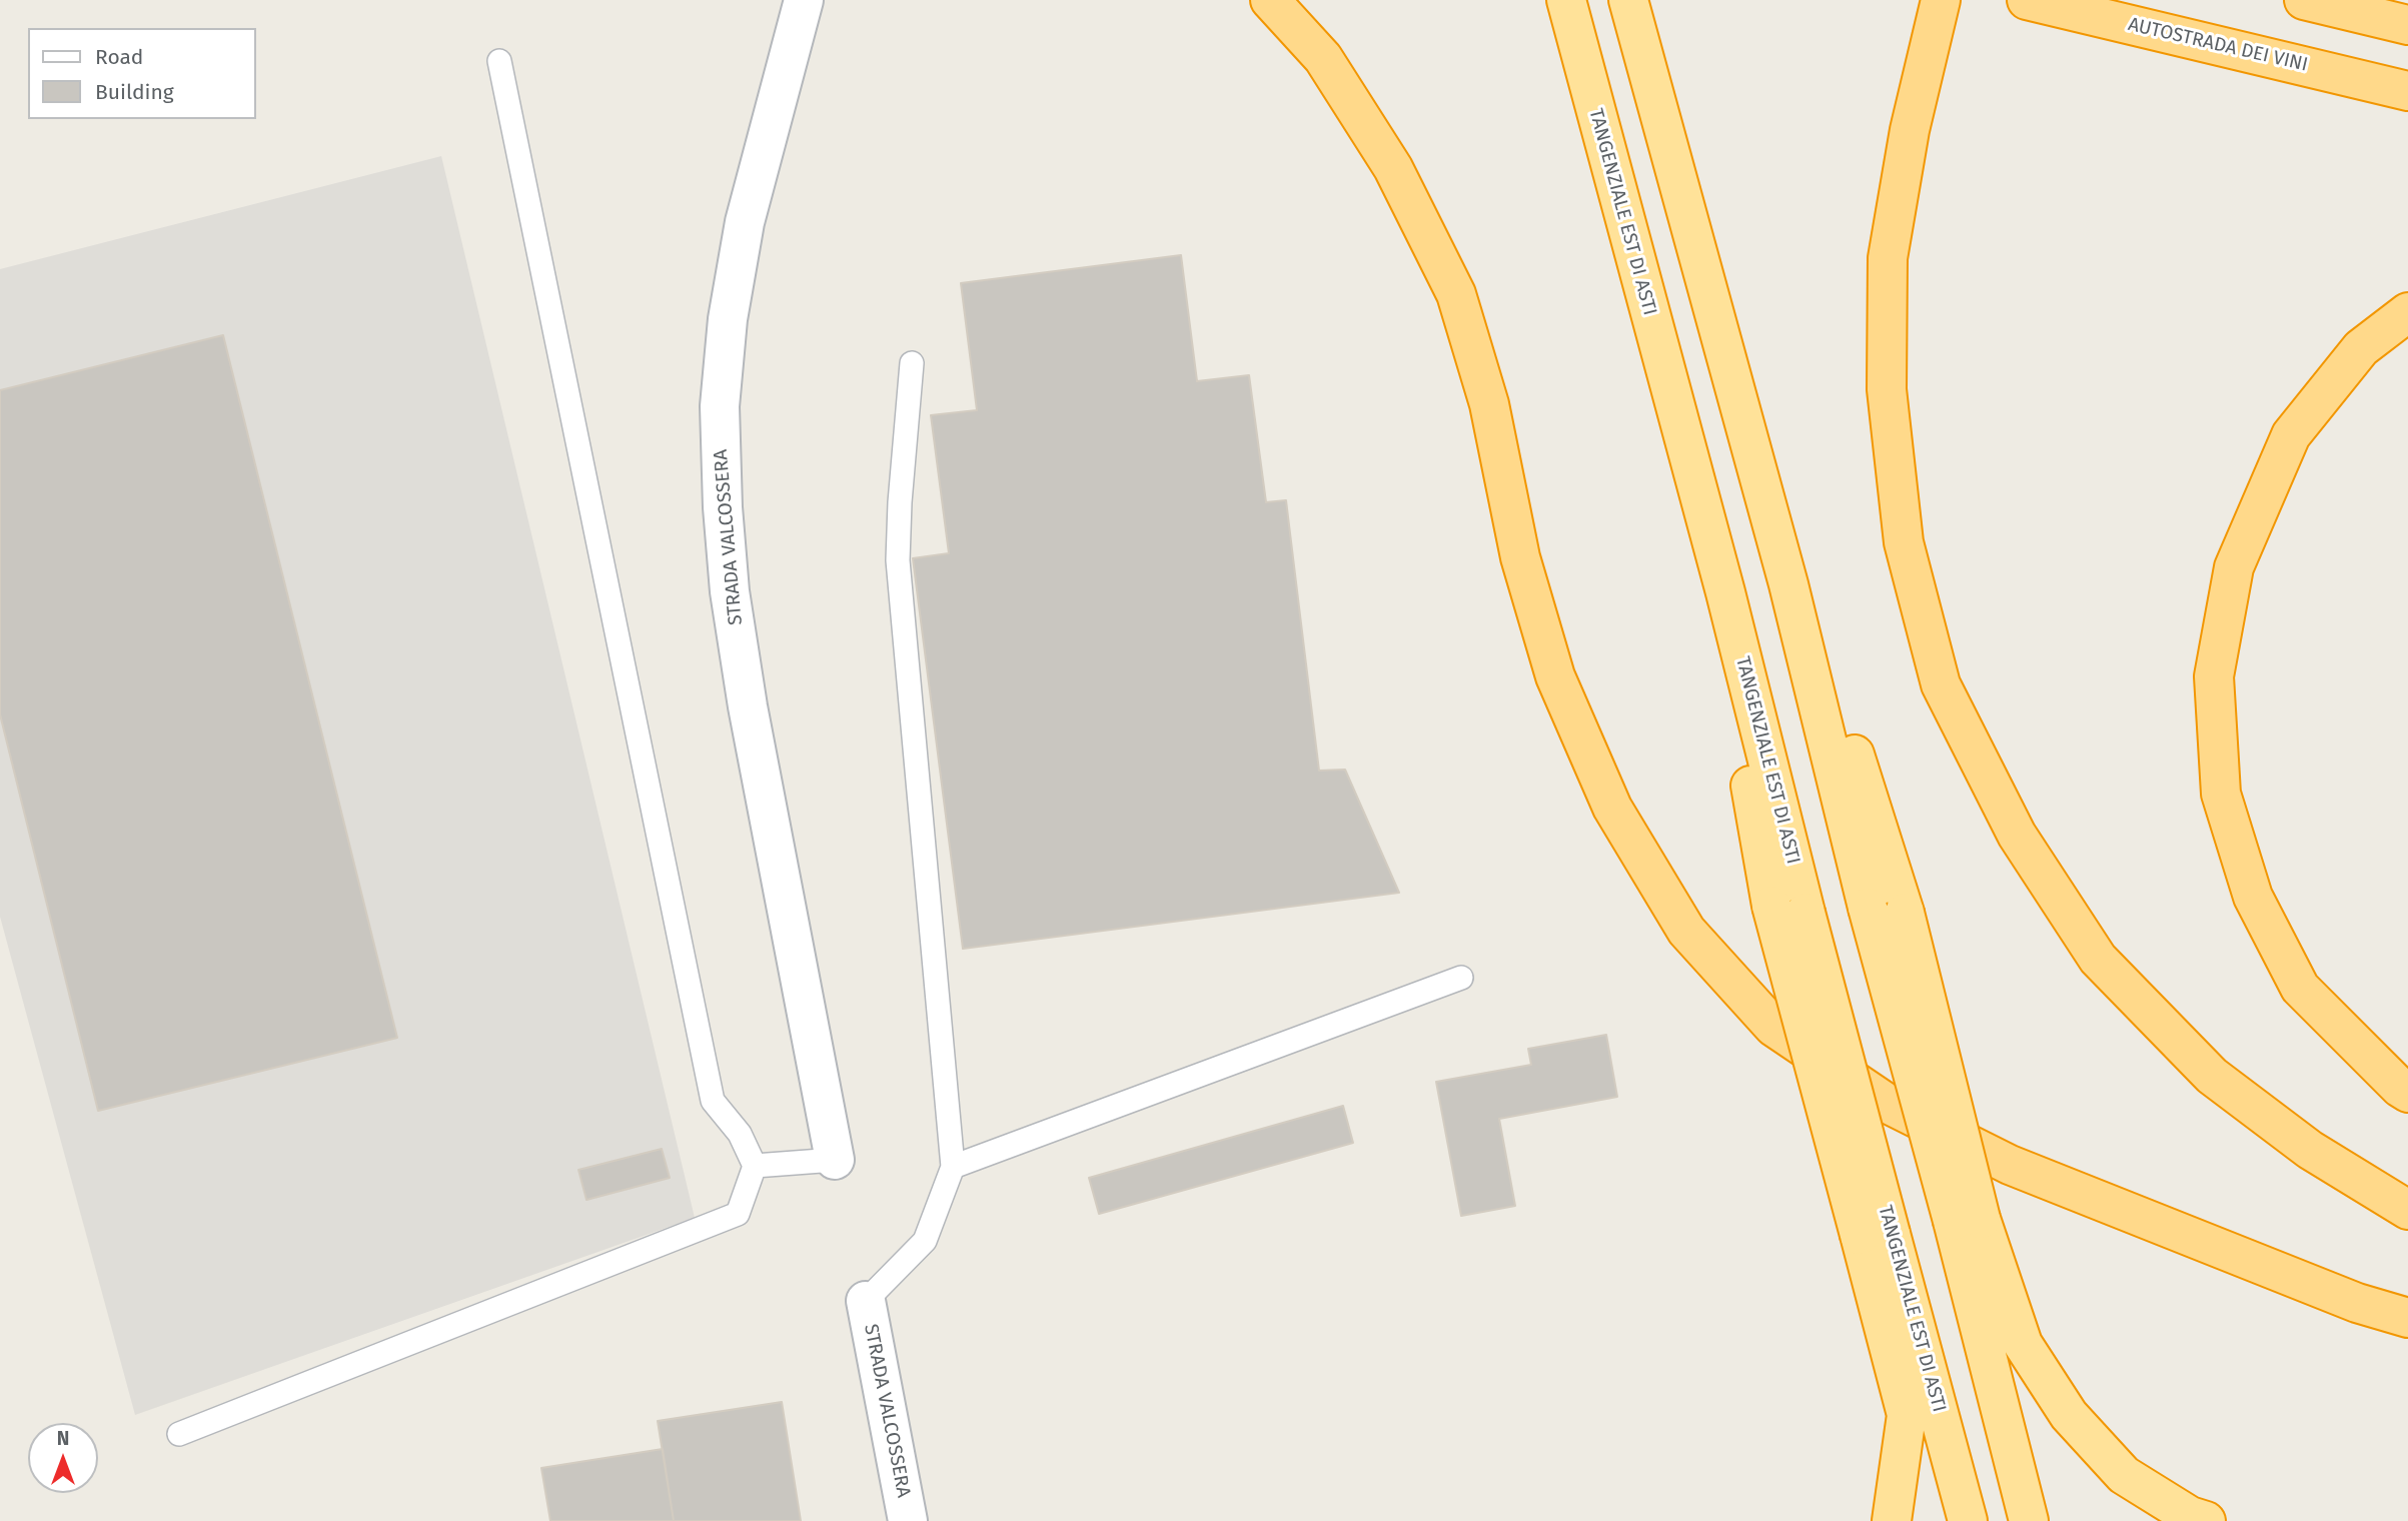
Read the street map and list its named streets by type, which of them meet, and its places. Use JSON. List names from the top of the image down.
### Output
{
  "streets": {
    "highway": ["AUTOSTRADA DEI VINI", "TANGENZIALE EST DI ASTI"],
    "street": ["STRADA VALCOSSERA"]
  },
  "legend": ["Road", "Building"],
  "north": "top"
}
